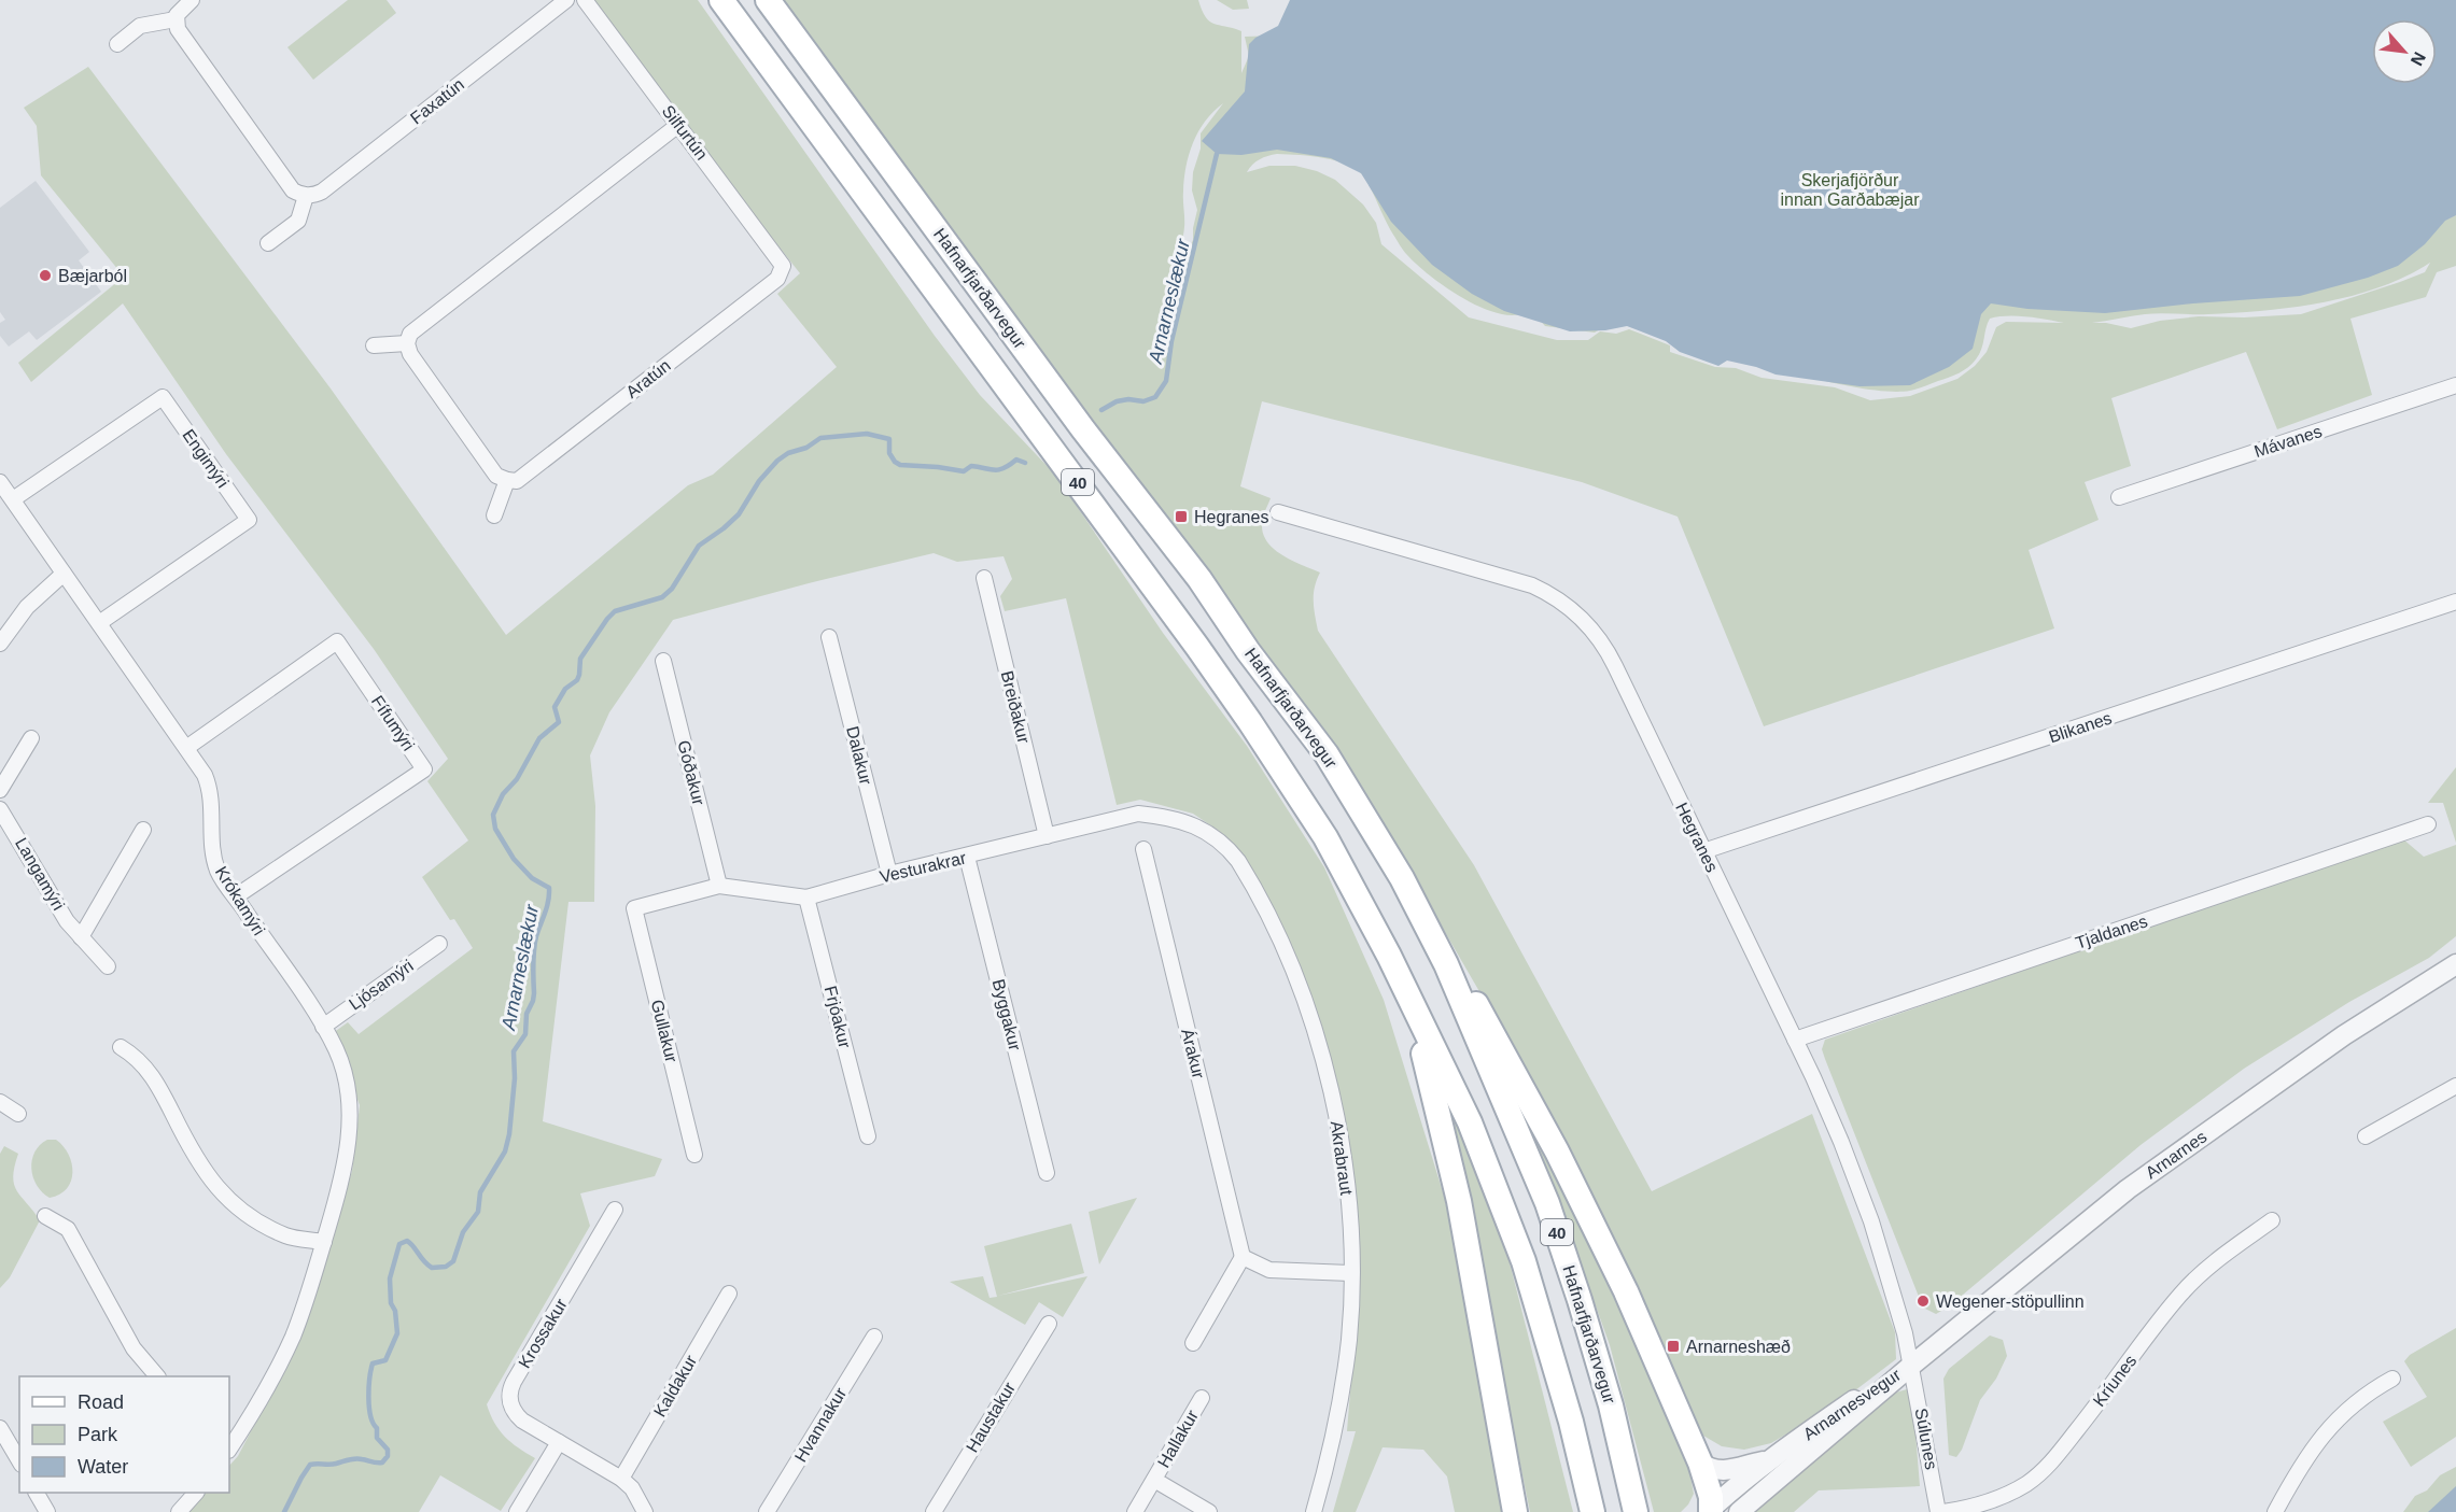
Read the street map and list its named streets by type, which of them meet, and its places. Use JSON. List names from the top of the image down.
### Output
{
  "streets": {
    "main road": ["Hafnarfjarðarvegur", "40"],
    "street": [
      "Faxatún",
      "Silfurtún",
      "Aratún",
      "Mávanes",
      "Engimýri",
      "Breiðakur",
      "Fífumýri",
      "Blikanes",
      "Dalakur",
      "Góðakur",
      "Hegranes",
      "Vesturakrar",
      "Langamýri",
      "Krókamýri",
      "Tjaldanes",
      "Ljósamýri",
      "Byggakur",
      "Frjóakur",
      "Gullakur",
      "Árakur",
      "Arnarnes",
      "Akrabraut",
      "Krossakur",
      "Kríunes",
      "Kaldakur",
      "Arnarnesvegur",
      "Haustakur",
      "Hvannakur",
      "Hallakur",
      "Súlunes"
    ]
  },
  "crossings": [
    ["Silfurtún", "Aratún"],
    ["Engimýri", "Krókamýri"],
    ["Breiðakur", "Vesturakrar"],
    ["Fífumýri", "Krókamýri"],
    ["Blikanes", "Hegranes"],
    ["Dalakur", "Vesturakrar"],
    ["Góðakur", "Vesturakrar"],
    ["Hegranes", "Tjaldanes"],
    ["Hegranes", "Arnarnes"],
    ["Hegranes", "Arnarnesvegur"],
    ["Hegranes", "Súlunes"],
    ["Vesturakrar", "Byggakur"],
    ["Vesturakrar", "Frjóakur"],
    ["Vesturakrar", "Gullakur"],
    ["Vesturakrar", "Akrabraut"],
    ["Krókamýri", "Ljósamýri"],
    ["Arnarnes", "Arnarnesvegur"],
    ["Arnarnes", "Súlunes"],
    ["Krossakur", "Kaldakur"],
    ["Kríunes", "Súlunes"],
    ["Arnarnesvegur", "Súlunes"]
  ],
  "water": ["Arnarneslækur"],
  "parks": ["Skerjafjörður innan Garðabæjar"],
  "places": {
    "other": ["Bæjarból", "Wegener-stöpullinn"],
    "transit": ["Hegranes", "Arnarneshæð"]
  },
  "legend": ["Road", "Park", "Water"],
  "north": "bottom right"
}
